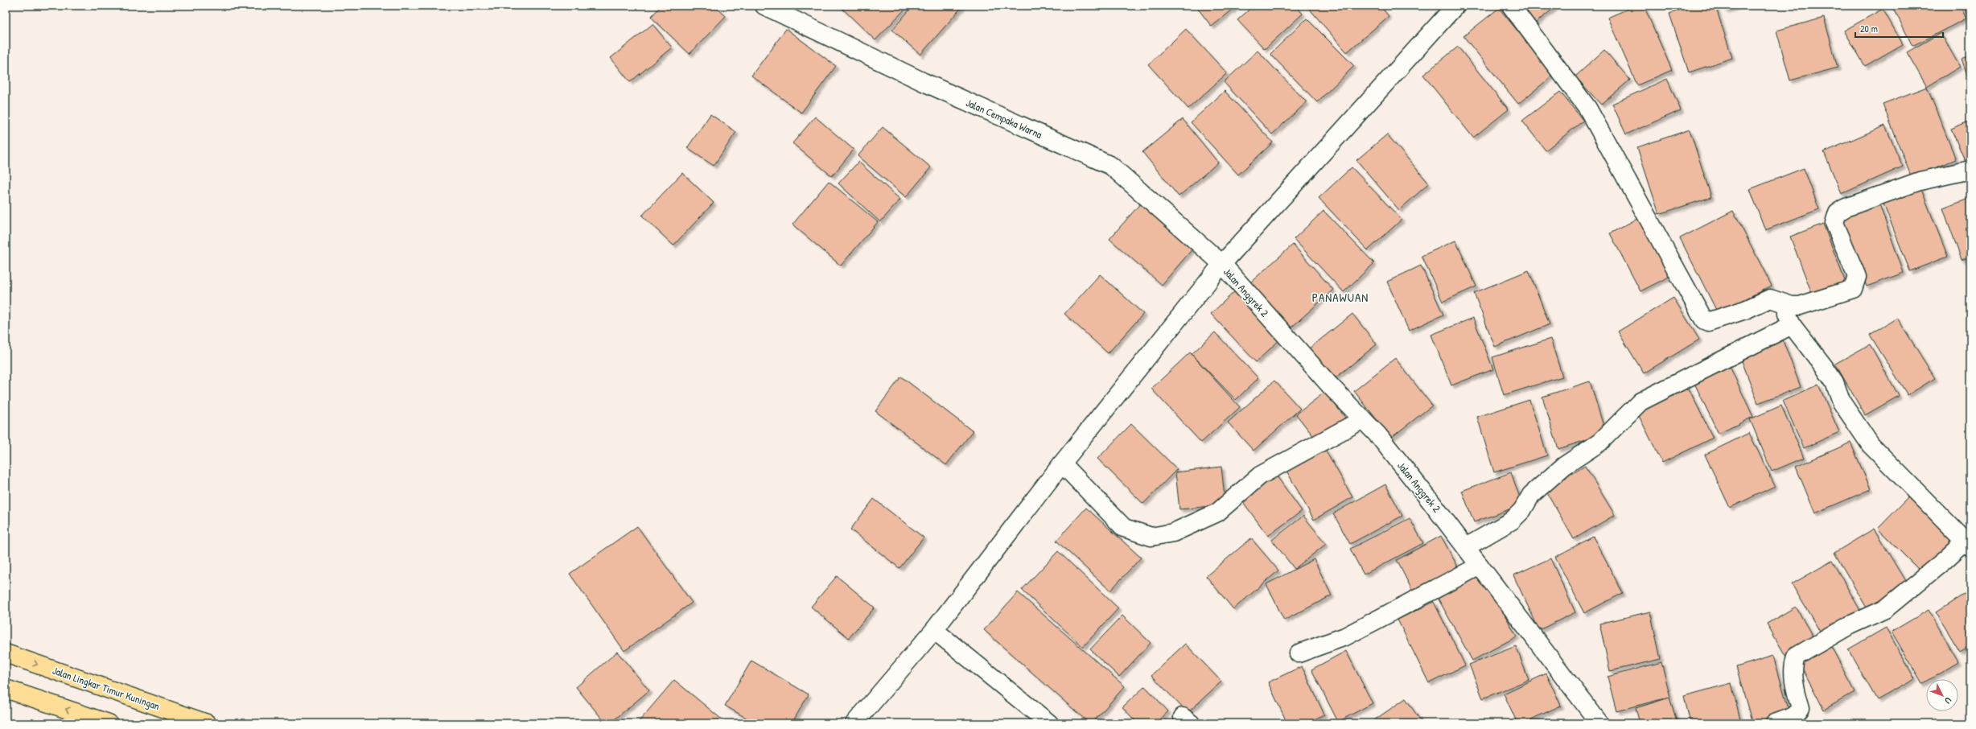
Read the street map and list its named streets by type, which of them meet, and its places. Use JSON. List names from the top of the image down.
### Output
{
  "streets": {
    "main road": ["Jalan Lingkar Timur Kuningan"],
    "street": ["Jalan Cempaka Warna", "Jalan Anggrek 2"]
  },
  "crossings": [
    ["Jalan Cempaka Warna", "Jalan Anggrek 2"]
  ],
  "districts": ["PANAWUAN"],
  "scale_bar": "20 m",
  "north": "bottom right"
}
